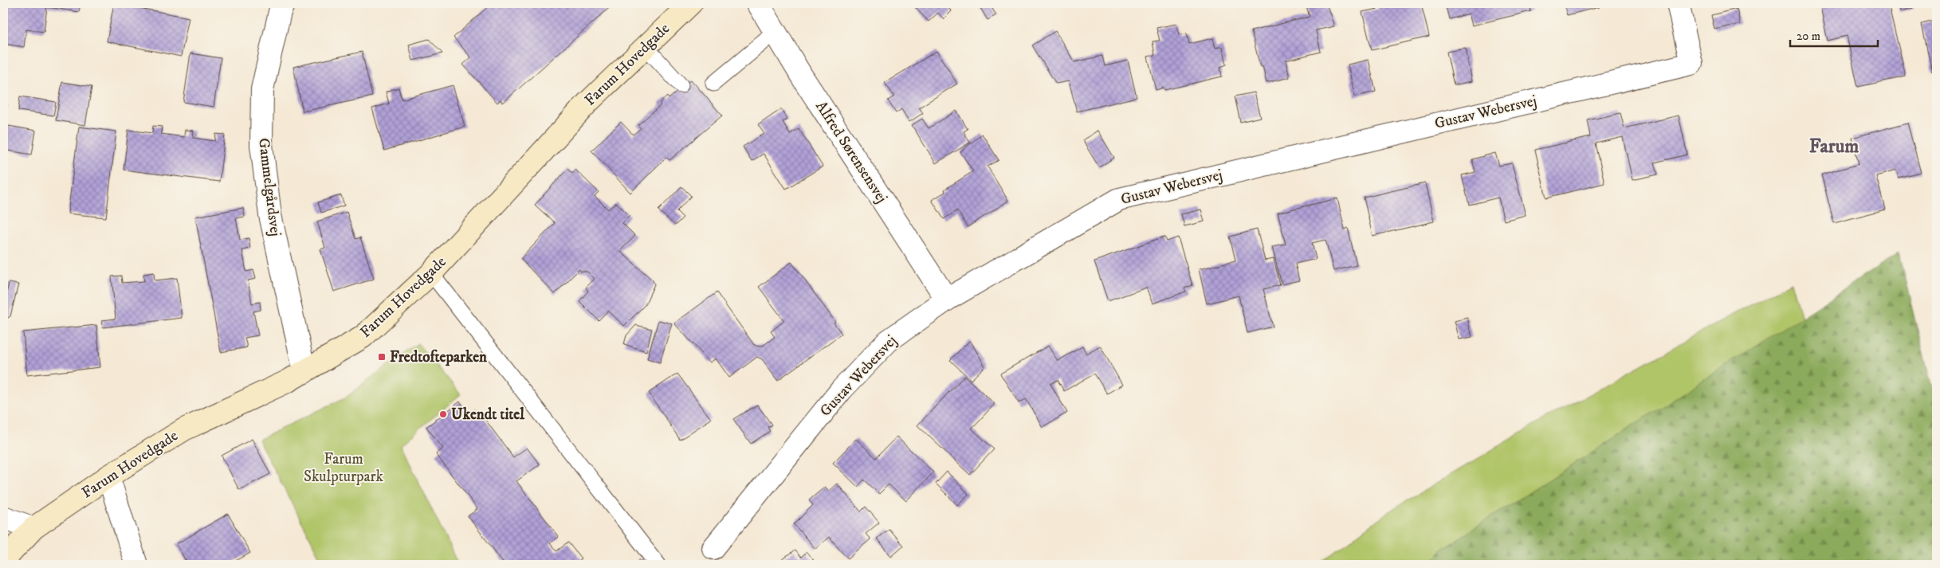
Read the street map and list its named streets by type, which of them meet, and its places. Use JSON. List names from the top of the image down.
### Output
{
  "streets": {
    "street": [
      "Farum Hovedgade",
      "Gustav Webersvej",
      "Alfred Sørensensvej",
      "Gammelgårdsvej"
    ]
  },
  "crossings": [
    ["Farum Hovedgade", "Gammelgårdsvej"],
    ["Gustav Webersvej", "Alfred Sørensensvej"]
  ],
  "districts": ["Farum"],
  "parks": ["Farum Skulpturpark"],
  "places": {
    "transit": ["Fredtofteparken"],
    "other": ["Ukendt titel"]
  },
  "scale_bar": "20 m"
}
